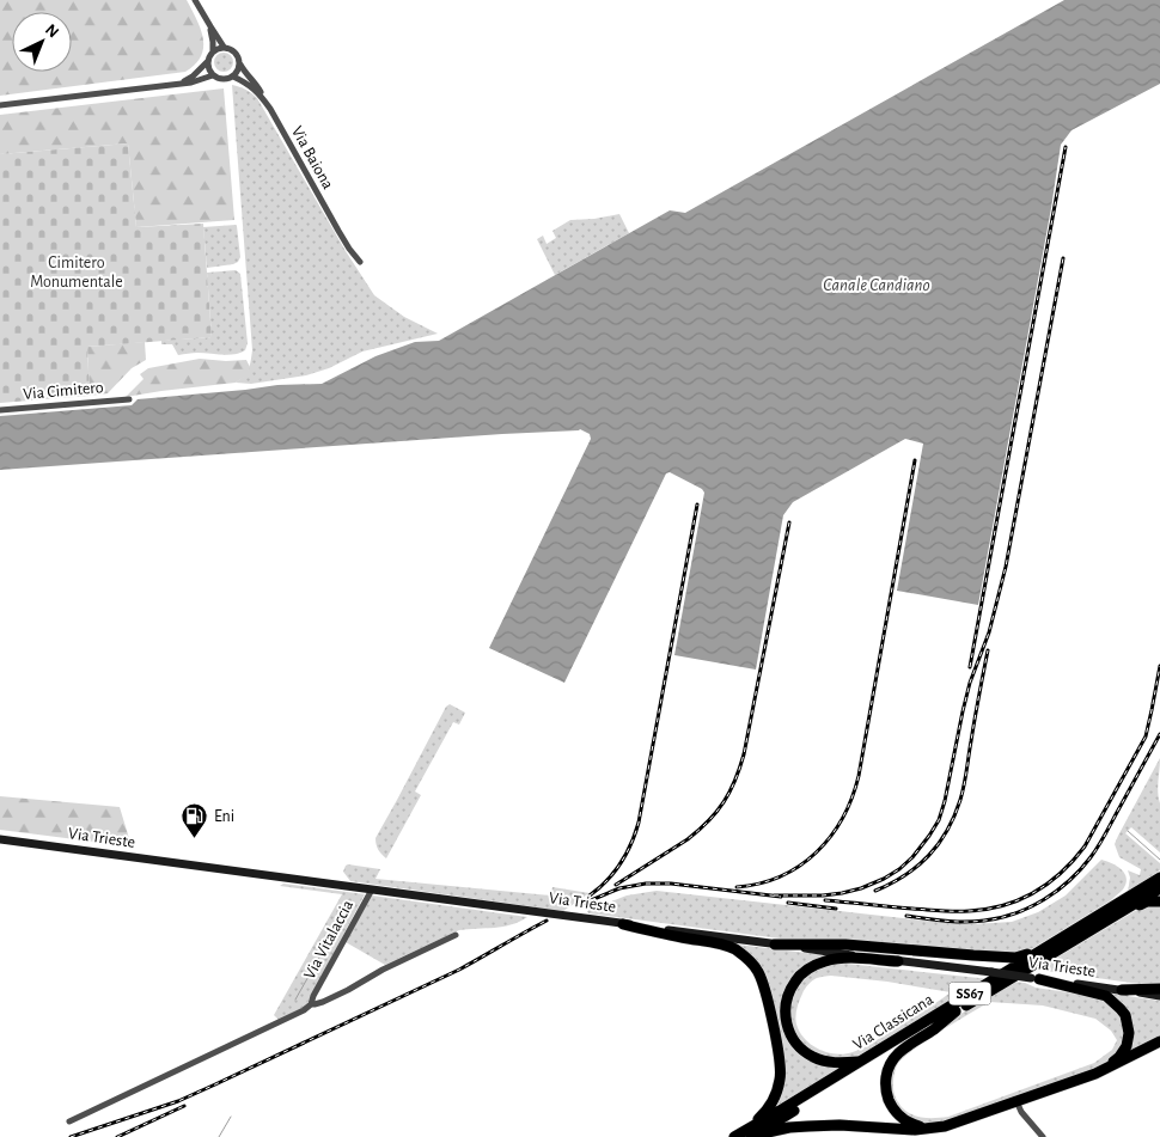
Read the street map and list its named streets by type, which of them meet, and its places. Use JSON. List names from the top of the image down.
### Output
{
  "streets": {
    "highway": ["SS67", "Via Classicana"],
    "main road": ["Via Trieste"],
    "street": ["Via Baiona", "Via Cimitero", "Via Vitalaccia"]
  },
  "crossings": [
    ["Via Trieste", "Via Vitalaccia"]
  ],
  "water": ["Canale Candiano"],
  "parks": ["Cimitero Monumentale"],
  "places": {
    "fuel station": ["Eni"]
  },
  "north": "top right"
}
